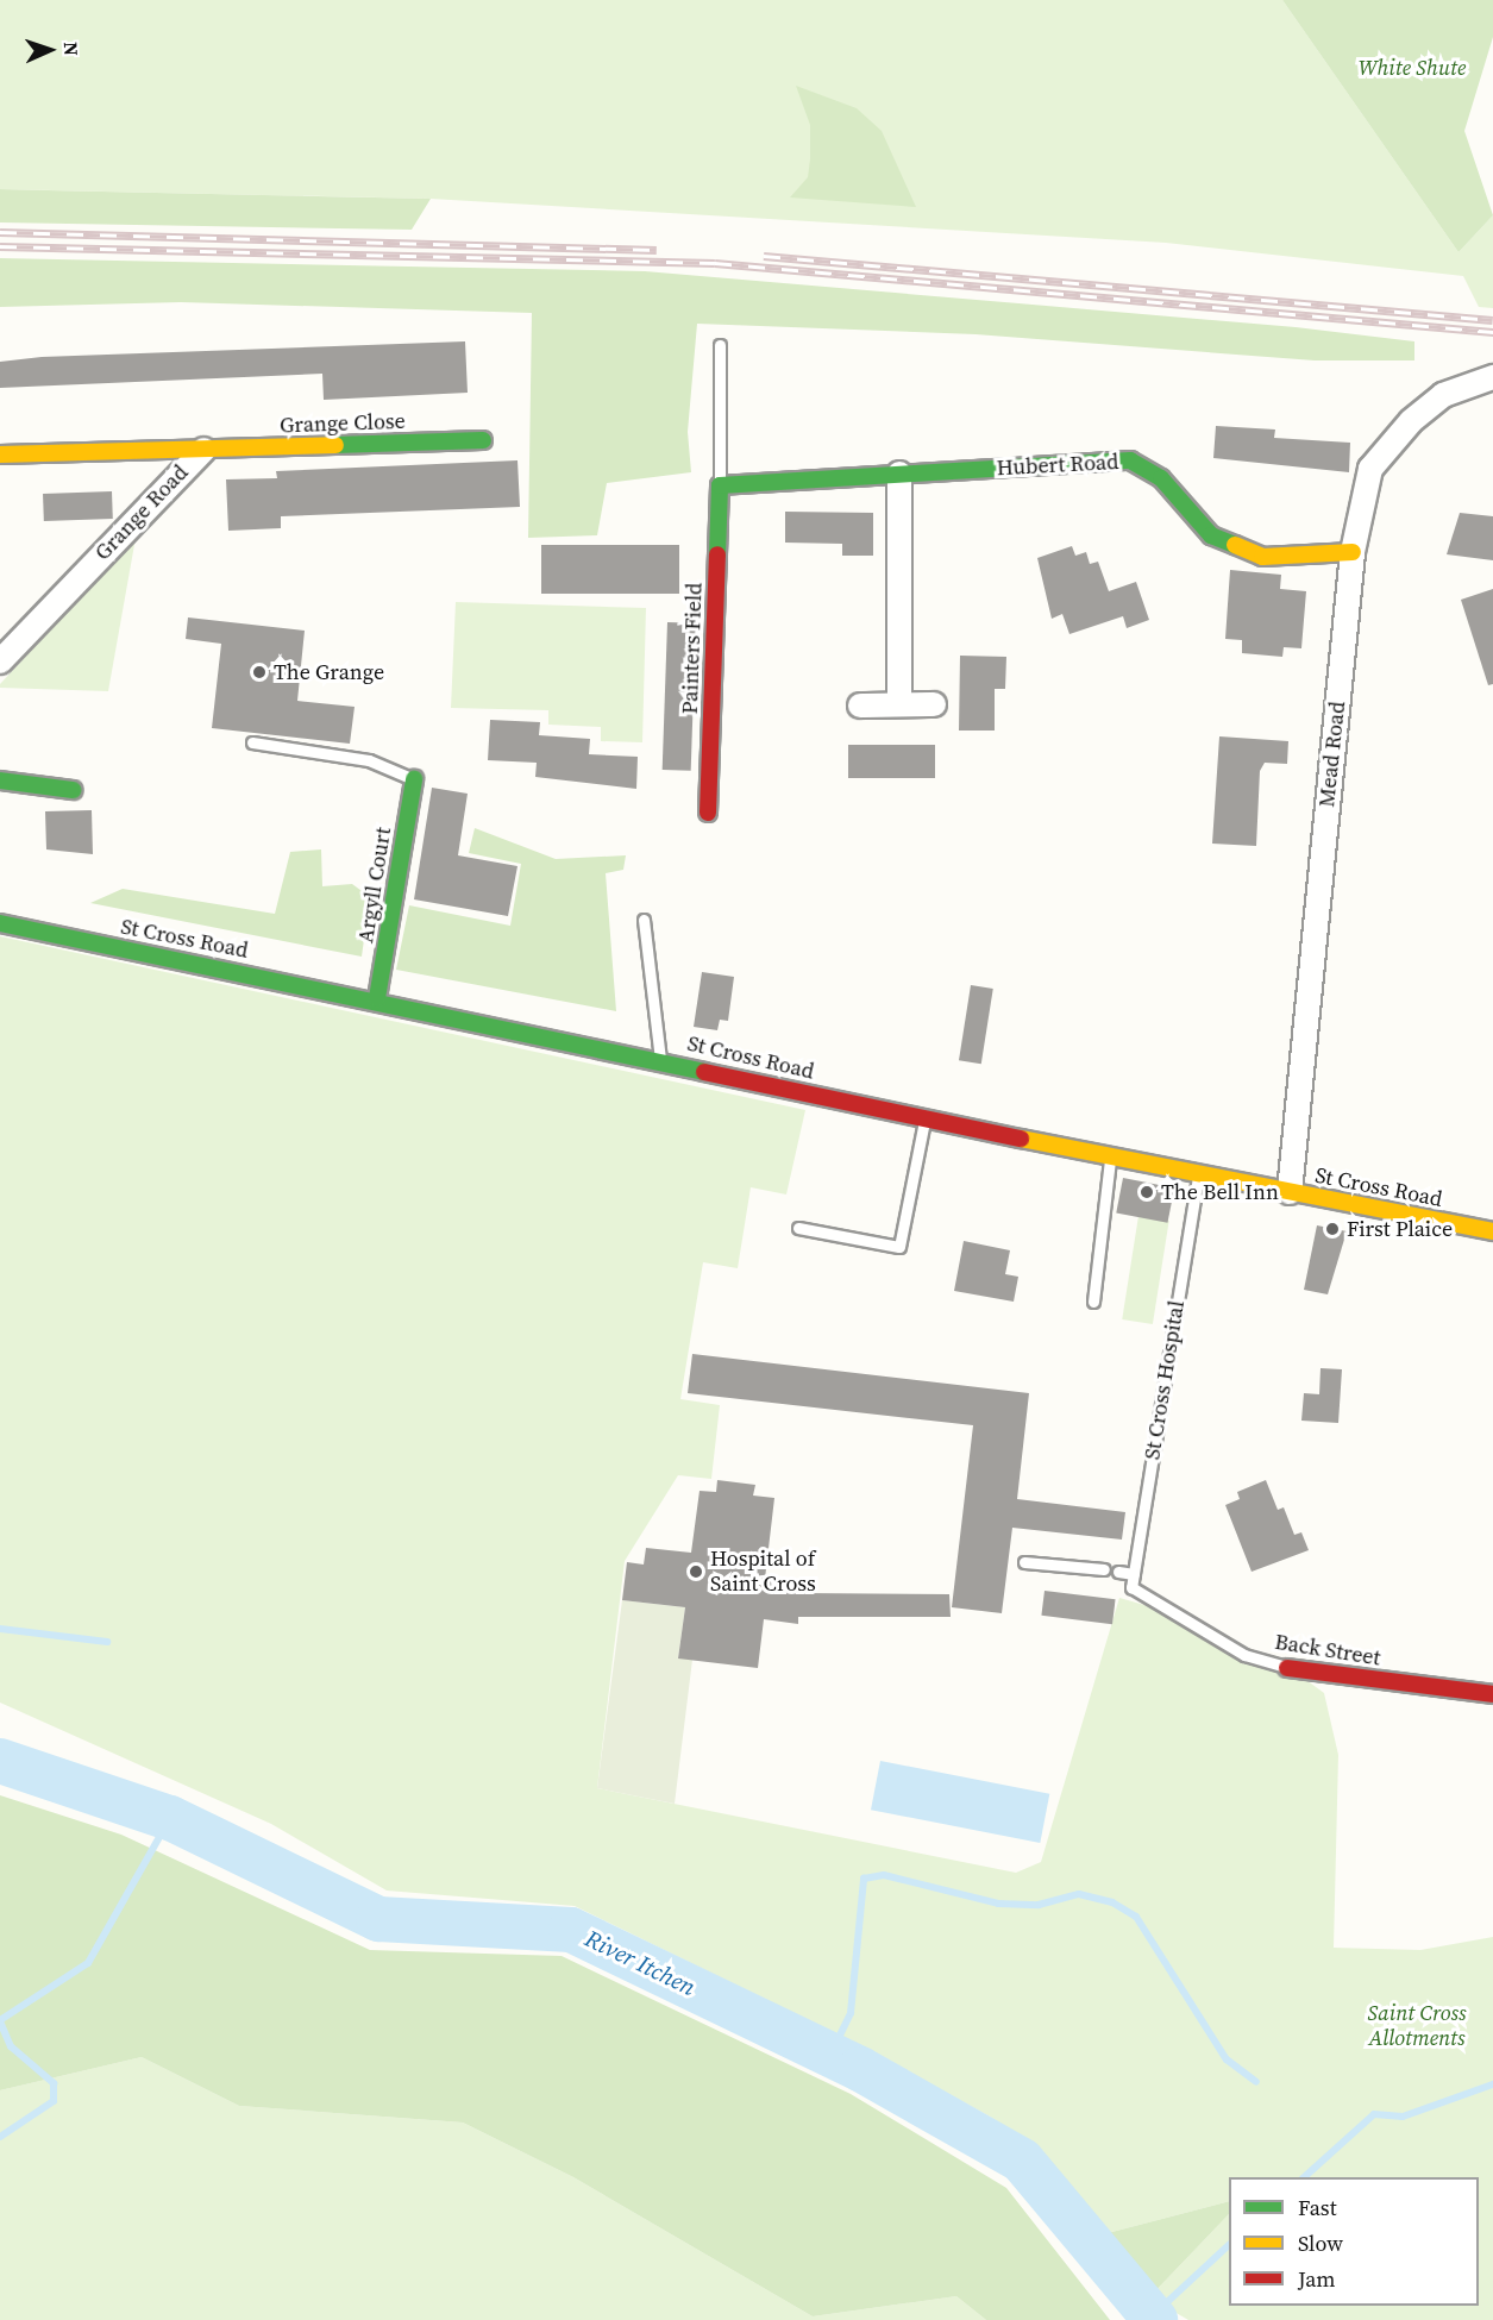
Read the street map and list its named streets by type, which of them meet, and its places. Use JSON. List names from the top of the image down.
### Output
{
  "streets": {
    "street": [
      "Grange Close",
      "Hubert Road",
      "Grange Road",
      "Painters Field",
      "Mead Road",
      "Argyll Court",
      "St Cross Road",
      "Back Street"
    ],
    "lane": ["St Cross Hospital"]
  },
  "crossings": [
    ["Grange Close", "Grange Road"],
    ["Hubert Road", "Painters Field"],
    ["Hubert Road", "Mead Road"],
    ["Mead Road", "St Cross Road"],
    ["Argyll Court", "St Cross Road"],
    ["St Cross Road", "St Cross Hospital"],
    ["St Cross Hospital", "Back Street"]
  ],
  "water": ["River Itchen"],
  "parks": ["White Shute", "Saint Cross Allotments"],
  "places": [
    "The Grange",
    "The Bell Inn",
    "First Plaice",
    "Hospital of Saint Cross"
  ],
  "legend": ["Fast", "Slow", "Jam"],
  "north": "right"
}
